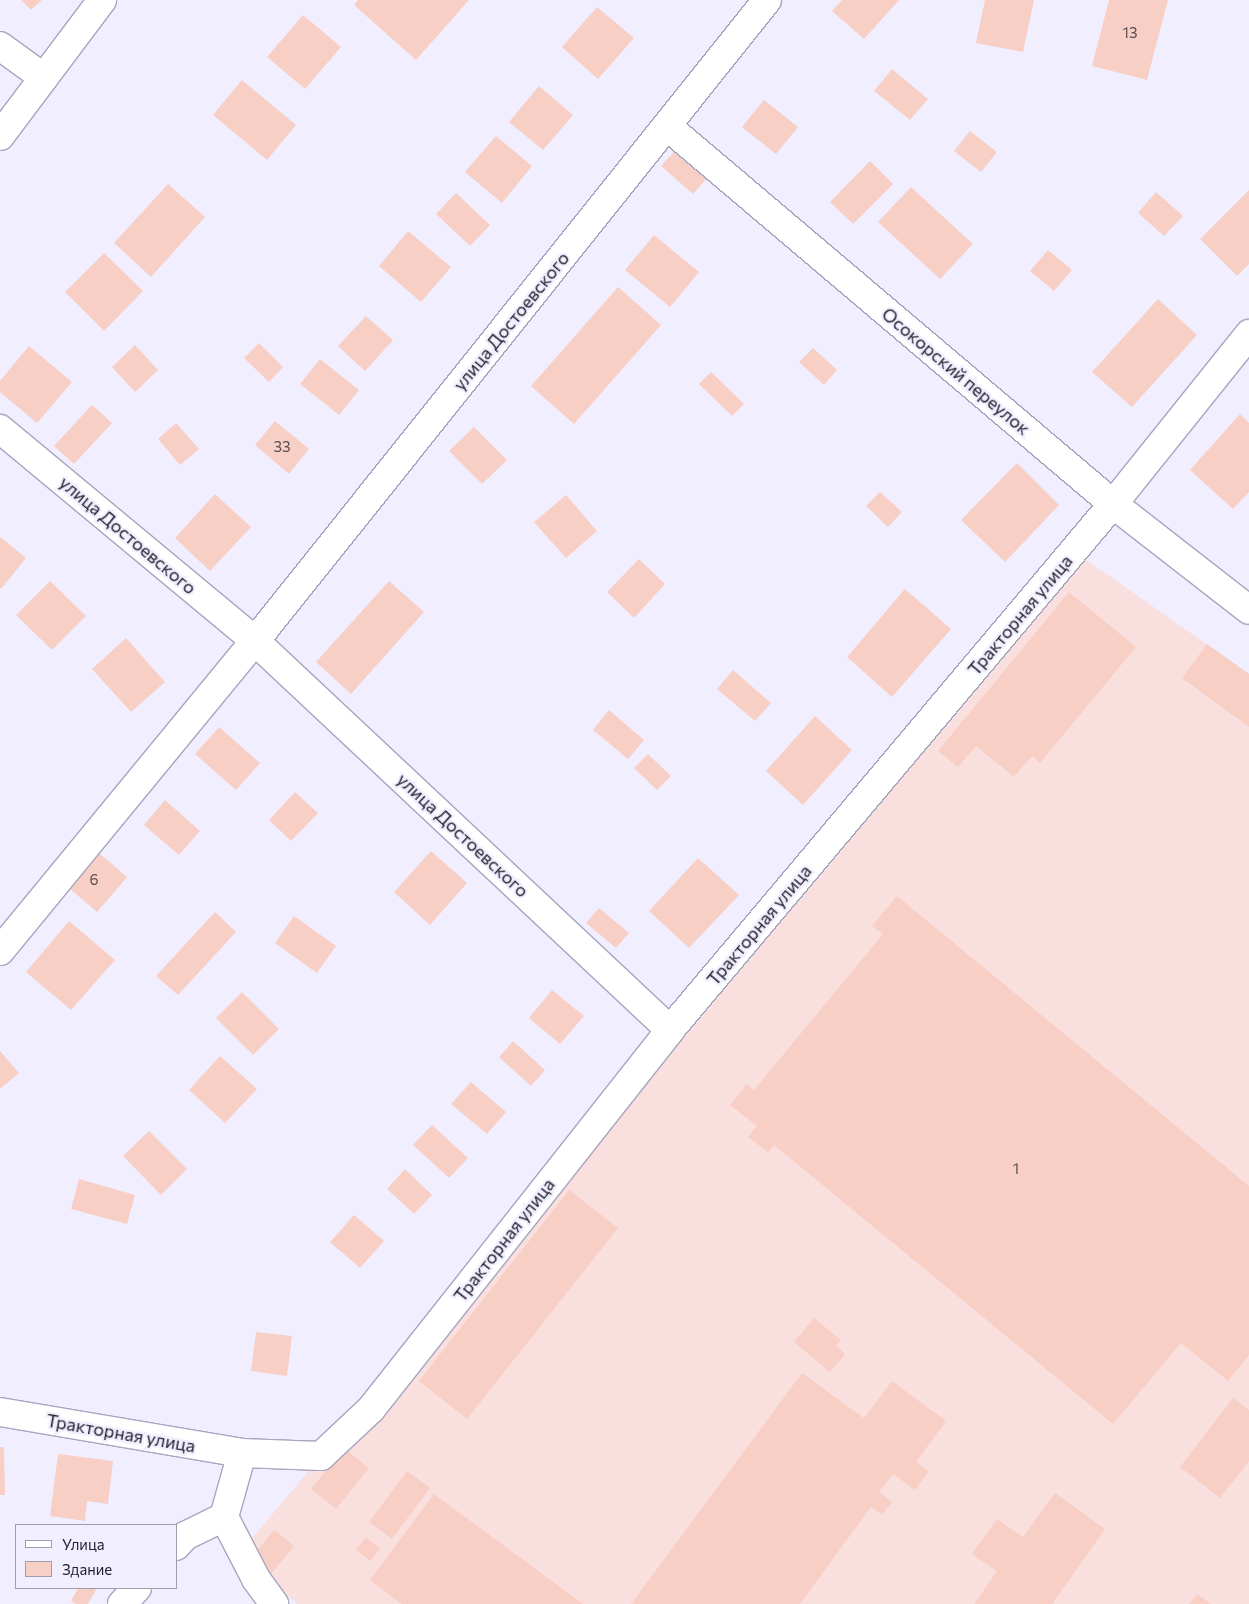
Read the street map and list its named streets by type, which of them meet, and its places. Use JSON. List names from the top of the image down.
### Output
{
  "streets": {
    "street": ["улица Достоевского", "Осокорский переулок", "Тракторная улица"]
  },
  "crossings": [
    ["улица Достоевского", "Осокорский переулок"],
    ["улица Достоевского", "Тракторная улица"],
    ["Осокорский переулок", "Тракторная улица"]
  ],
  "house_numbers": [
    "13",
    "33",
    "6",
    "1"
  ],
  "legend": ["Улица", "Здание"]
}
